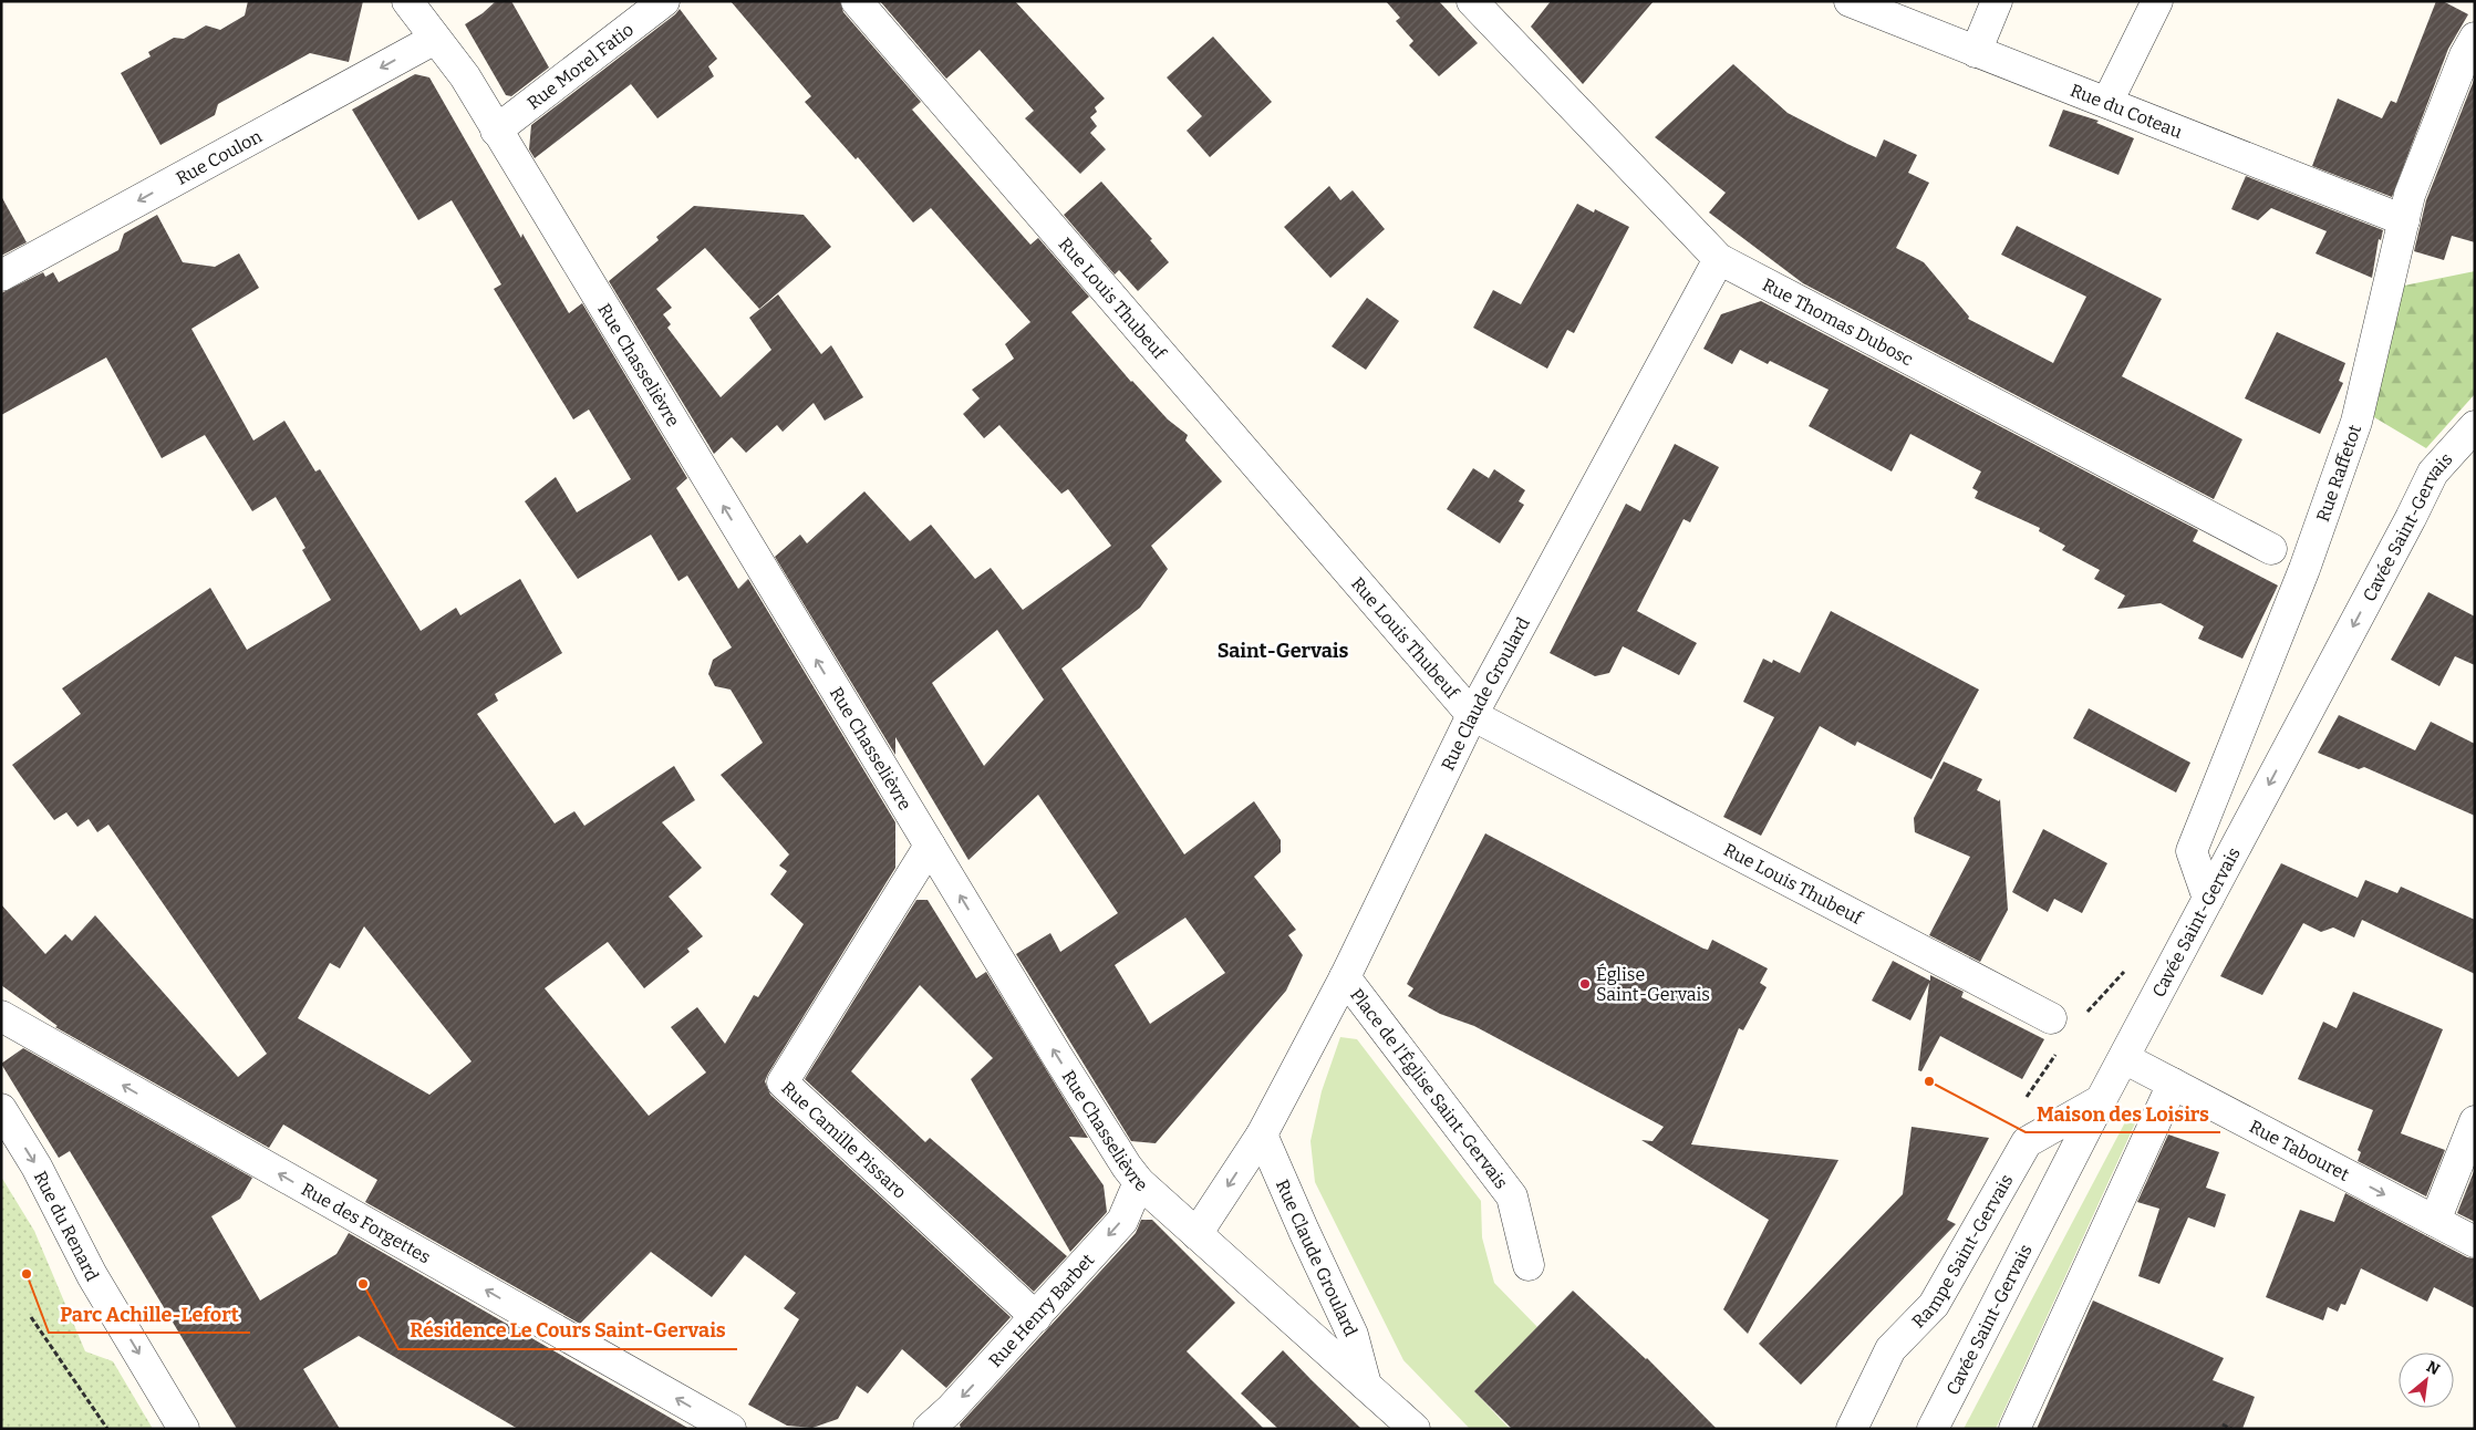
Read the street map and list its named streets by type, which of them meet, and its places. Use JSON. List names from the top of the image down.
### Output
{
  "streets": {
    "street": [
      "Rue Morel Fatio",
      "Rue du Coteau",
      "Rue Coulon",
      "Rue Louis Thubeuf",
      "Rue Thomas Dubosc",
      "Rue Chasselièvre",
      "Rue Raffetot",
      "Cavée Saint-Gervais",
      "Rue Claude Groulard",
      "Place de l'Église Saint-Gervais",
      "Rue Camille Pissaro",
      "Rue Tabouret",
      "Rue des Forgettes",
      "Rue du Renard",
      "Rampe Saint-Gervais",
      "Rue Henry Barbet"
    ]
  },
  "crossings": [
    ["Rue Morel Fatio", "Rue Chasselièvre"],
    ["Rue du Coteau", "Rue Raffetot"],
    ["Rue Coulon", "Rue Chasselièvre"],
    ["Rue Louis Thubeuf", "Rue Claude Groulard"],
    ["Rue Thomas Dubosc", "Rue Claude Groulard"],
    ["Rue Chasselièvre", "Rue Claude Groulard"],
    ["Rue Chasselièvre", "Rue Camille Pissaro"],
    ["Rue Chasselièvre", "Rue Henry Barbet"],
    ["Rue Raffetot", "Cavée Saint-Gervais"],
    ["Cavée Saint-Gervais", "Rue Tabouret"],
    ["Cavée Saint-Gervais", "Rampe Saint-Gervais"],
    ["Rue Claude Groulard", "Place de l'Église Saint-Gervais"],
    ["Rue Camille Pissaro", "Rue Henry Barbet"]
  ],
  "one_way": [
    "Rue Coulon",
    "Rue Chasselièvre",
    "Cavée Saint-Gervais",
    "Rue Tabouret",
    "Rue des Forgettes",
    "Rue du Renard",
    "Rue Henry Barbet"
  ],
  "districts": ["Saint-Gervais"],
  "places": [
    "Église Saint-Gervais",
    "Maison des Loisirs",
    "Parc Achille-Lefort",
    "Résidence Le Cours Saint-Gervais"
  ],
  "north": "top right"
}
